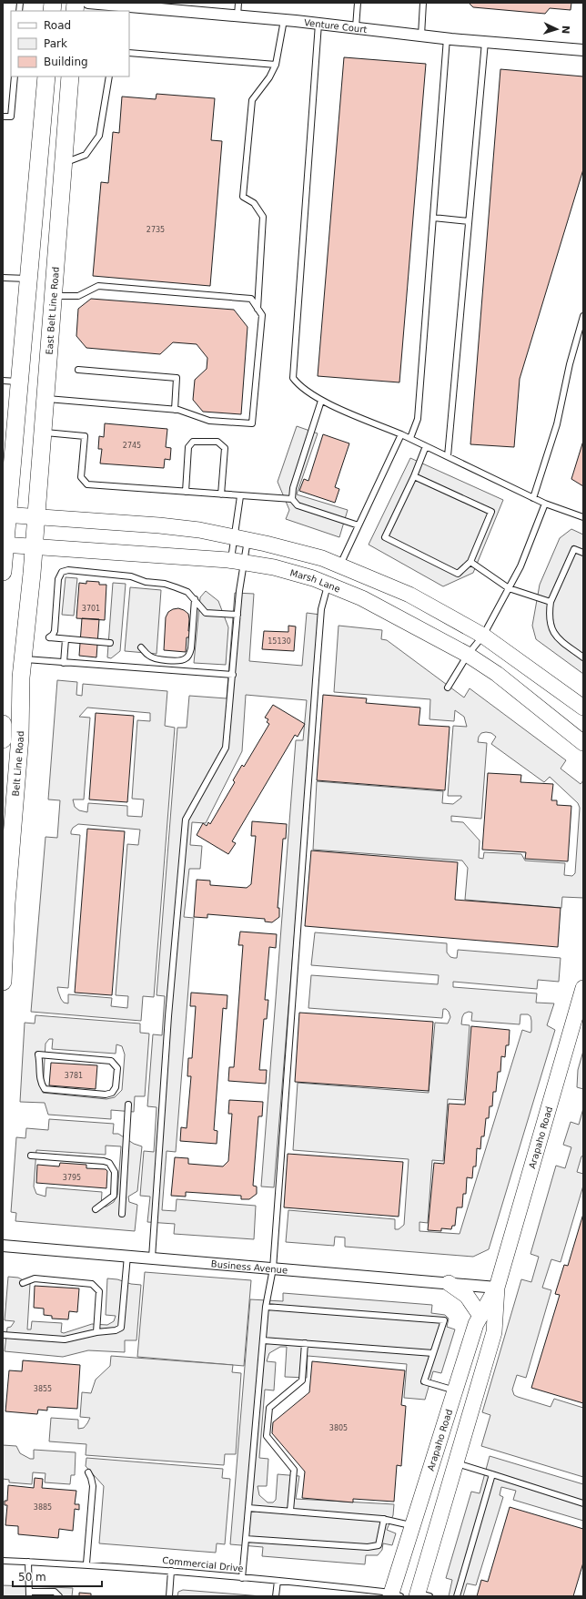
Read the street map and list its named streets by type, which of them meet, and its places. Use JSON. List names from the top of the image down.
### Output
{
  "streets": {
    "main road": [
      "East Belt Line Road",
      "Marsh Lane",
      "Belt Line Road",
      "Arapaho Road"
    ],
    "street": ["Venture Court", "Business Avenue"],
    "lane": ["Commercial Drive"]
  },
  "crossings": [
    ["East Belt Line Road", "Marsh Lane"],
    ["East Belt Line Road", "Belt Line Road"],
    ["Marsh Lane", "Belt Line Road"],
    ["Arapaho Road", "Business Avenue"],
    ["Arapaho Road", "Commercial Drive"]
  ],
  "house_numbers": [
    "2735",
    "2745",
    "3701",
    "15130",
    "3781",
    "3795",
    "3855",
    "3805",
    "3885"
  ],
  "legend": ["Road", "Park", "Building"],
  "scale_bar": "50 m",
  "north": "right"
}
